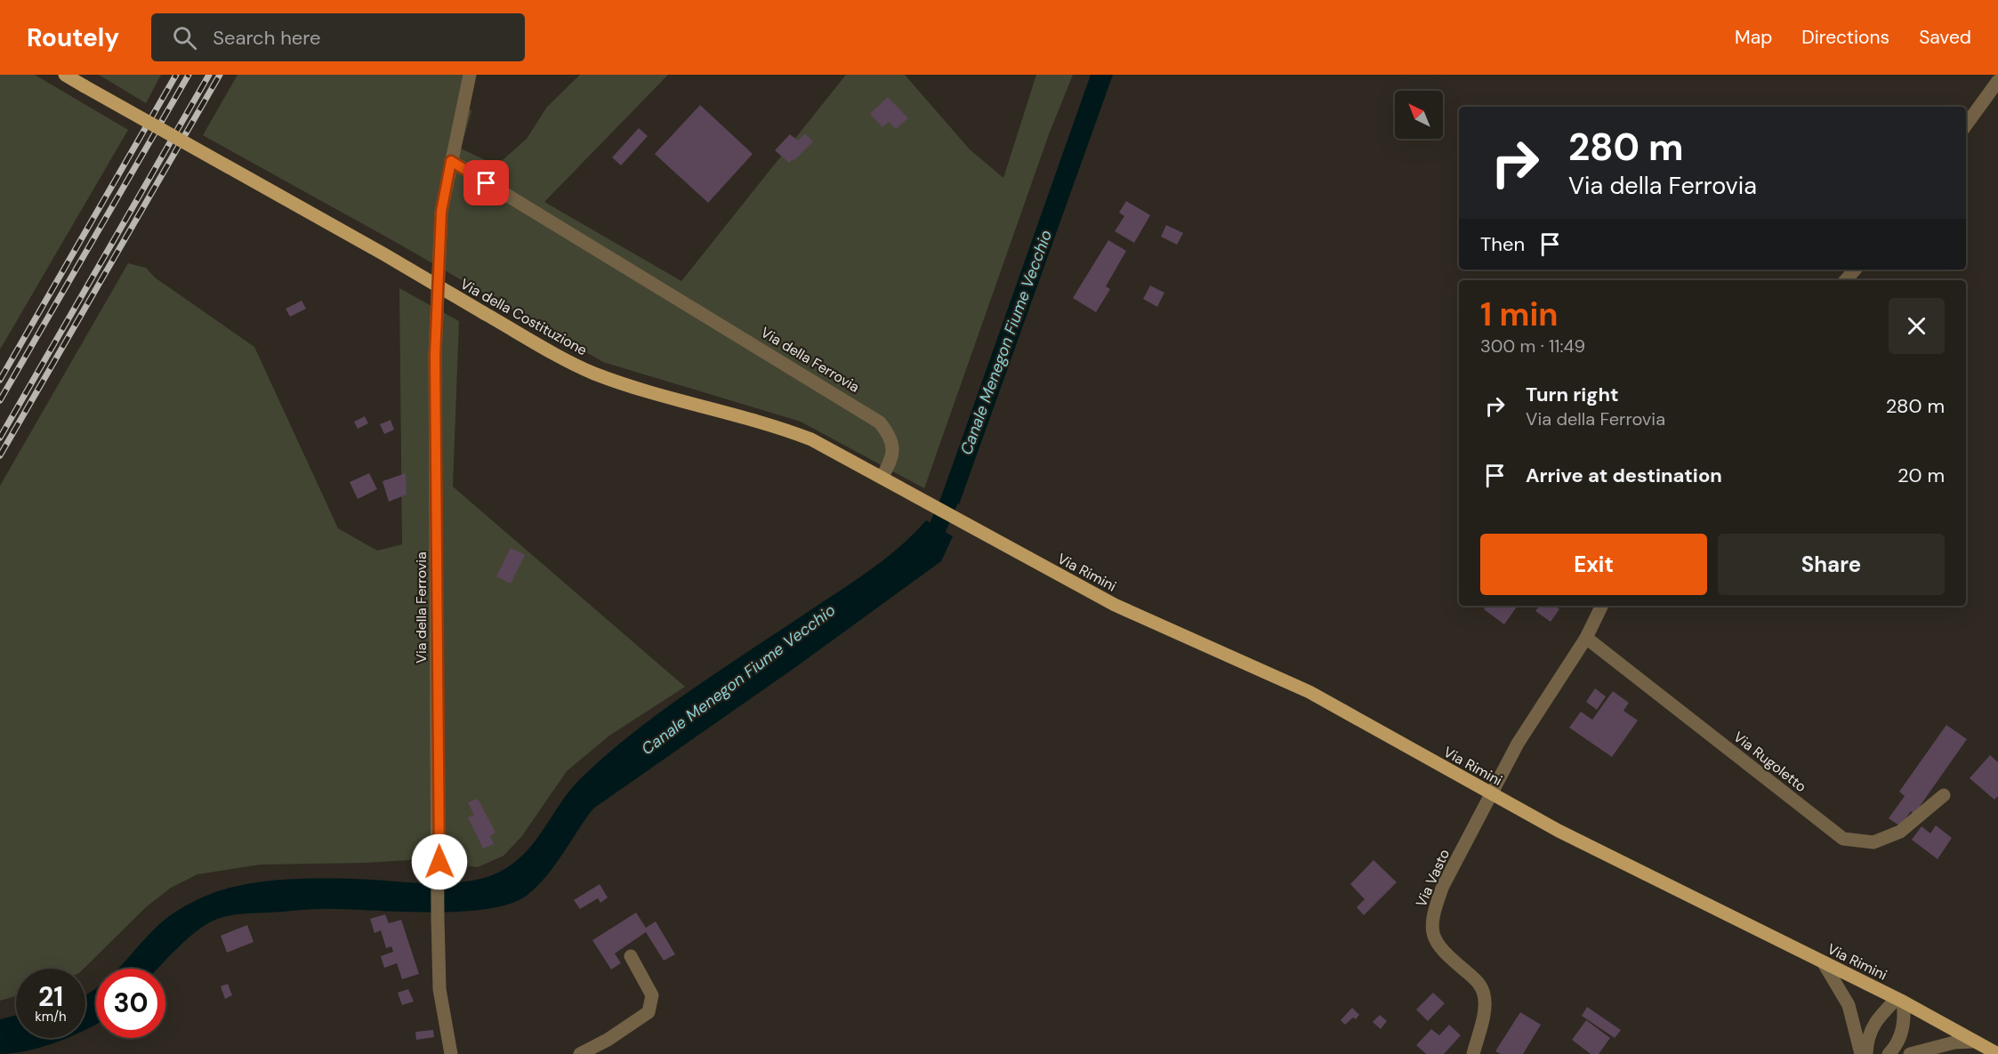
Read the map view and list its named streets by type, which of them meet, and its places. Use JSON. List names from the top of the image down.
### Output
{
  "streets": {
    "main road": ["Via della Costituzione", "Via Rimini"],
    "street": ["Via della Ferrovia", "Via Rugoletto", "Via Vasto"]
  },
  "crossings": [
    ["Via della Costituzione", "Via della Ferrovia"],
    ["Via della Costituzione", "Via Rimini"],
    ["Via Rimini", "Via Vasto"]
  ],
  "water": ["Canale Menegon Fiume Vecchio"],
  "north": "top left",
  "page": {
    "header": "Routely",
    "search": "Search here",
    "nav": ["Map", "Directions", "Saved"],
    "turn": ["280 m", "Via della Ferrovia"],
    "then": "Then",
    "heading": ["1 min", "300 m · 11:49"],
    "list": [
      {
        "name": "Turn right",
        "note": "Via della Ferrovia",
        "value": "280 m"
      },
      {
        "name": "Arrive at destination",
        "value": "20 m"
      }
    ],
    "buttons": ["Exit", "Share"],
    "speed": "21 km/h",
    "limit": "30"
  }
}
